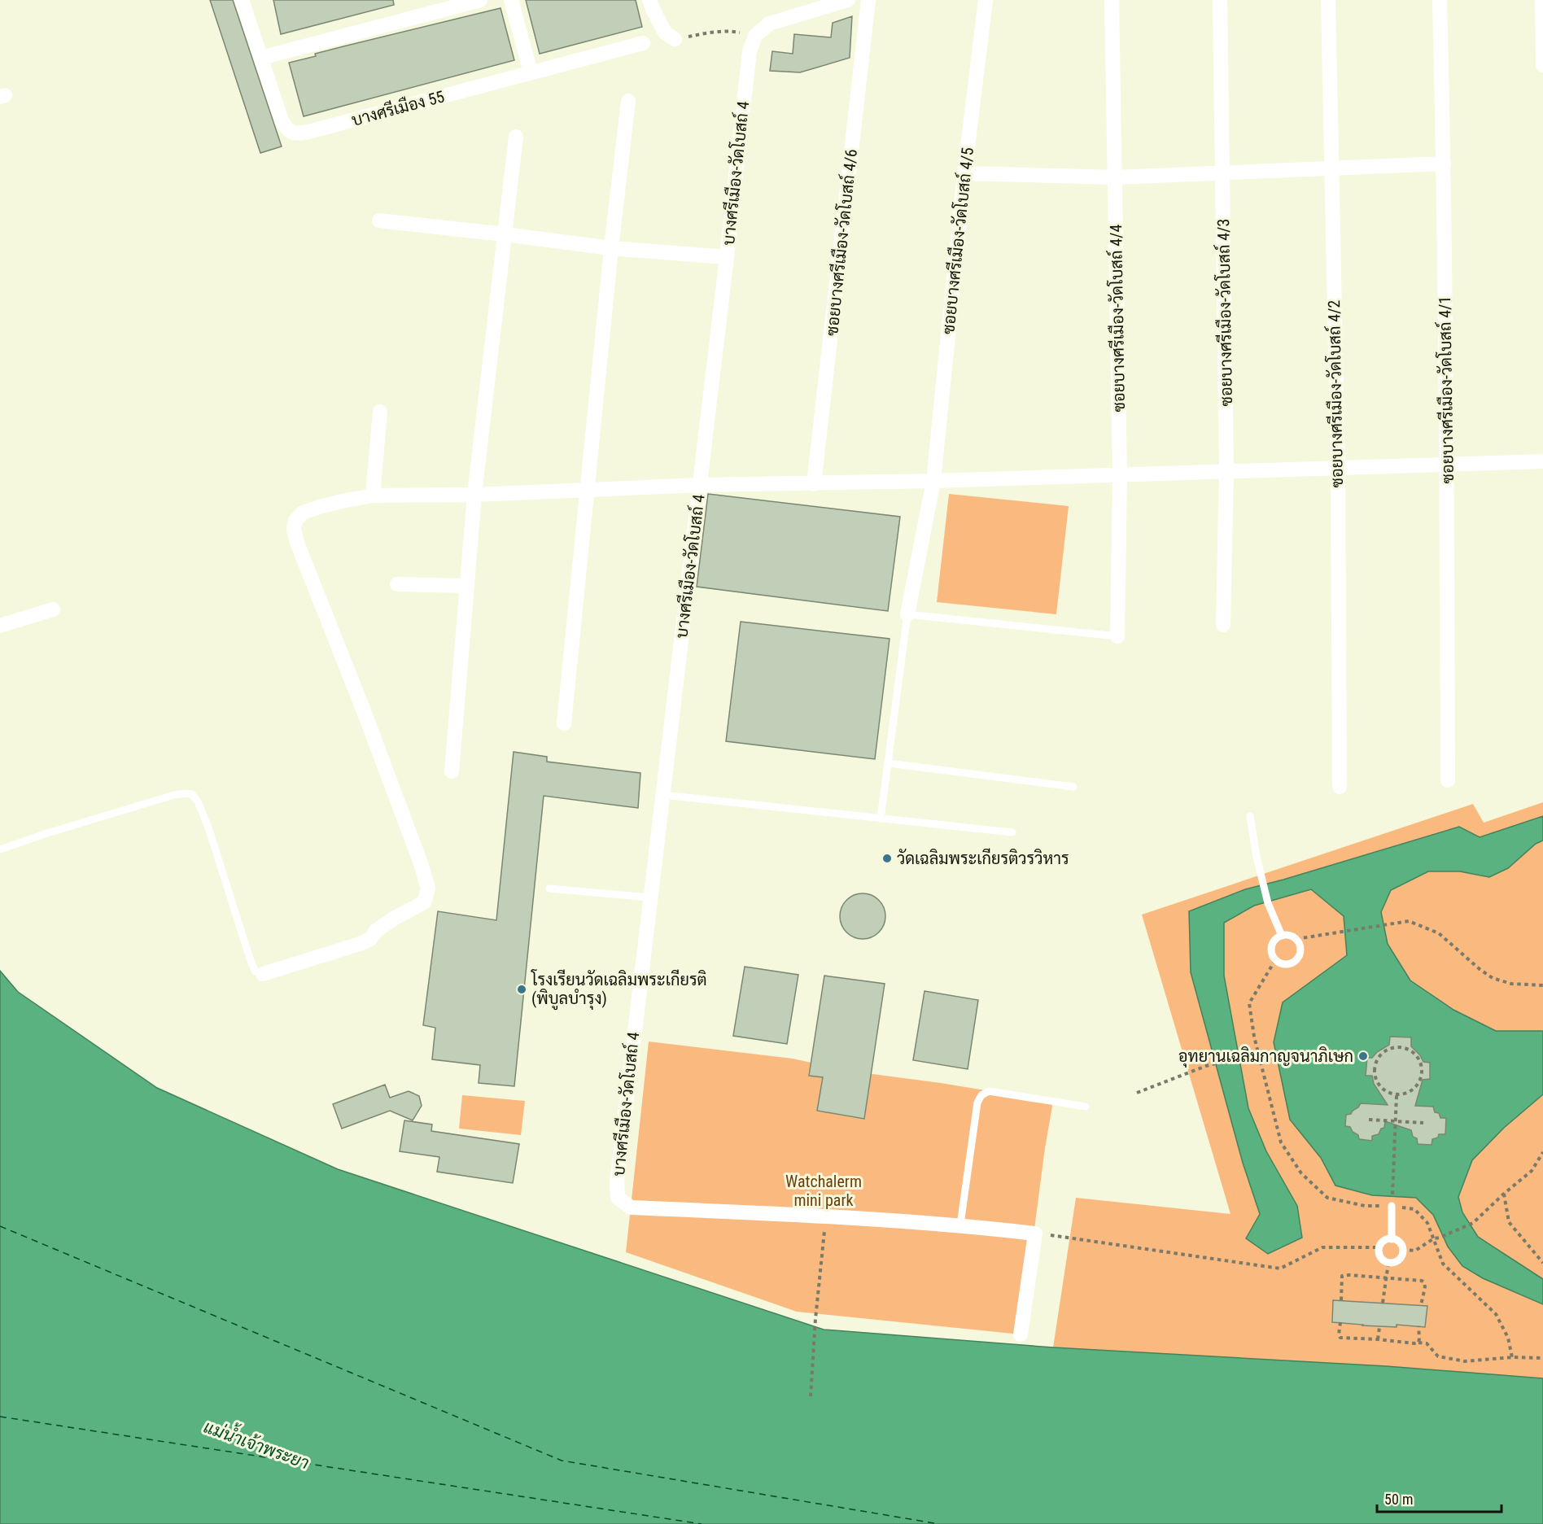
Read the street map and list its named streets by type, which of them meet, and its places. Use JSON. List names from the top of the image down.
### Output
{
  "streets": {
    "street": [
      "บางศรีเมือง 55",
      "บางศรีเมือง-วัดโบสถ์ 4",
      "ซอยบางศรีเมือง-วัดโบสถ์ 4/5",
      "ซอยบางศรีเมือง-วัดโบสถ์ 4/6",
      "ซอยบางศรีเมือง-วัดโบสถ์ 4/3",
      "ซอยบางศรีเมือง-วัดโบสถ์ 4/4",
      "ซอยบางศรีเมือง-วัดโบสถ์ 4/1",
      "ซอยบางศรีเมือง-วัดโบสถ์ 4/2"
    ]
  },
  "water": ["แม่น้ำเจ้าพระยา"],
  "parks": ["Watchalerm mini park"],
  "places": ["วัดเฉลิมพระเกียรติวรวิหาร", "โรงเรียนวัดเฉลิมพระเกียรติ (พิบูลบำรุง)", "อุทยานเฉลิมกาญจนาภิเษก"],
  "scale_bar": "50 m"
}
